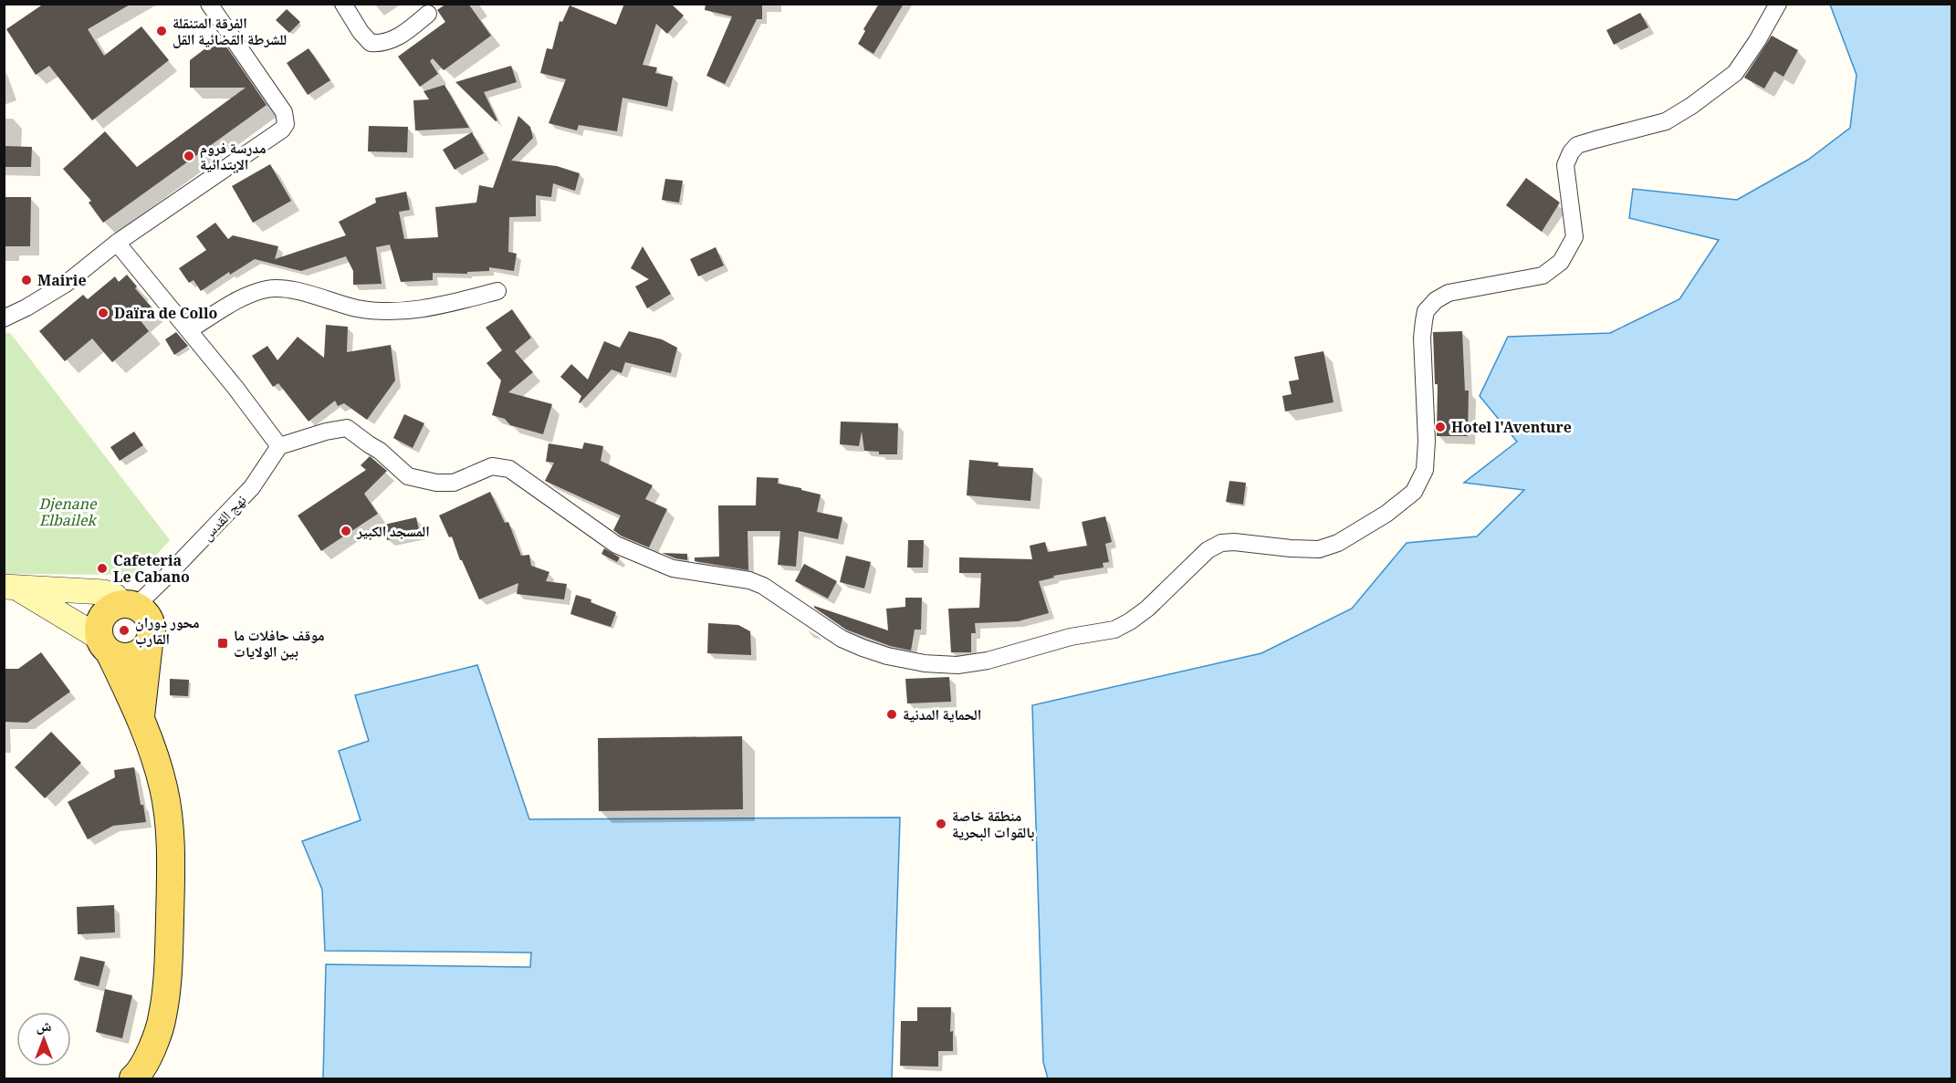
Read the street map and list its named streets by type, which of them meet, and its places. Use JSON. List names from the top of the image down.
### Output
{
  "streets": {
    "street": ["نهج القدس"]
  },
  "parks": ["Djenane Elbailek"],
  "places": {
    "other": [
      "الفرقة المتنقلة للشرطة القضائية القل",
      "مدرسة فروم الإبتدائية",
      "Mairie",
      "Daïra de Collo",
      "Hotel l'Aventure",
      "المسجد الكبير",
      "Cafeteria Le Cabano",
      "محور دوران القارب",
      "الحماية المدنية",
      "منطقة خاصة بالقوات البحرية"
    ],
    "transit": ["موقف حافلات ما بين الولايات"]
  },
  "north": "top"
}
